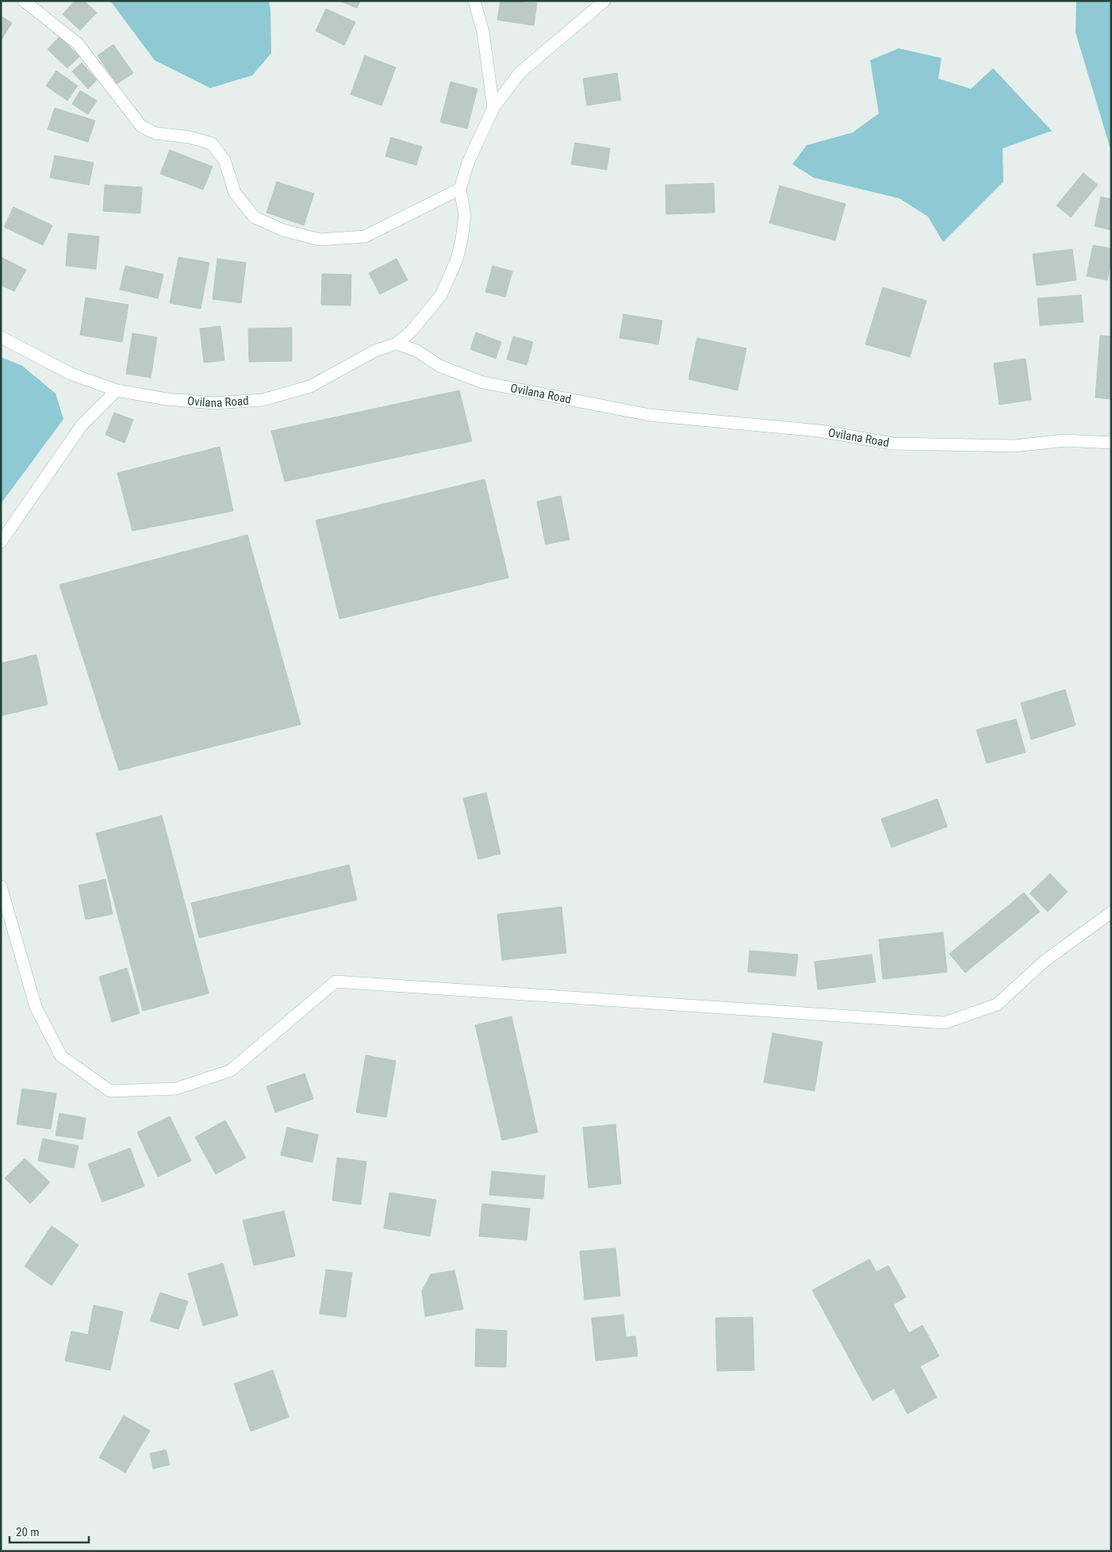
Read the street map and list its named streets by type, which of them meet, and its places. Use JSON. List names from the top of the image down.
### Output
{
  "streets": {
    "street": ["Ovilana Road"]
  },
  "scale_bar": "20 m"
}
